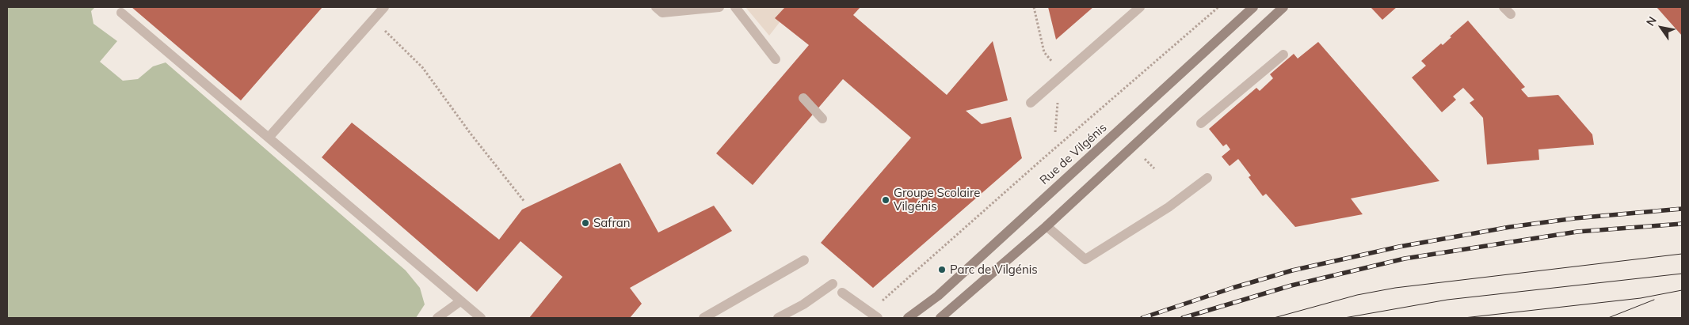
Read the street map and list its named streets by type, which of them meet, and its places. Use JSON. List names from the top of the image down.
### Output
{
  "streets": {
    "street": ["Rue de Vilgénis"]
  },
  "places": ["Groupe Scolaire Vilgénis", "Safran", "Parc de Vilgénis"],
  "north": "top left"
}
